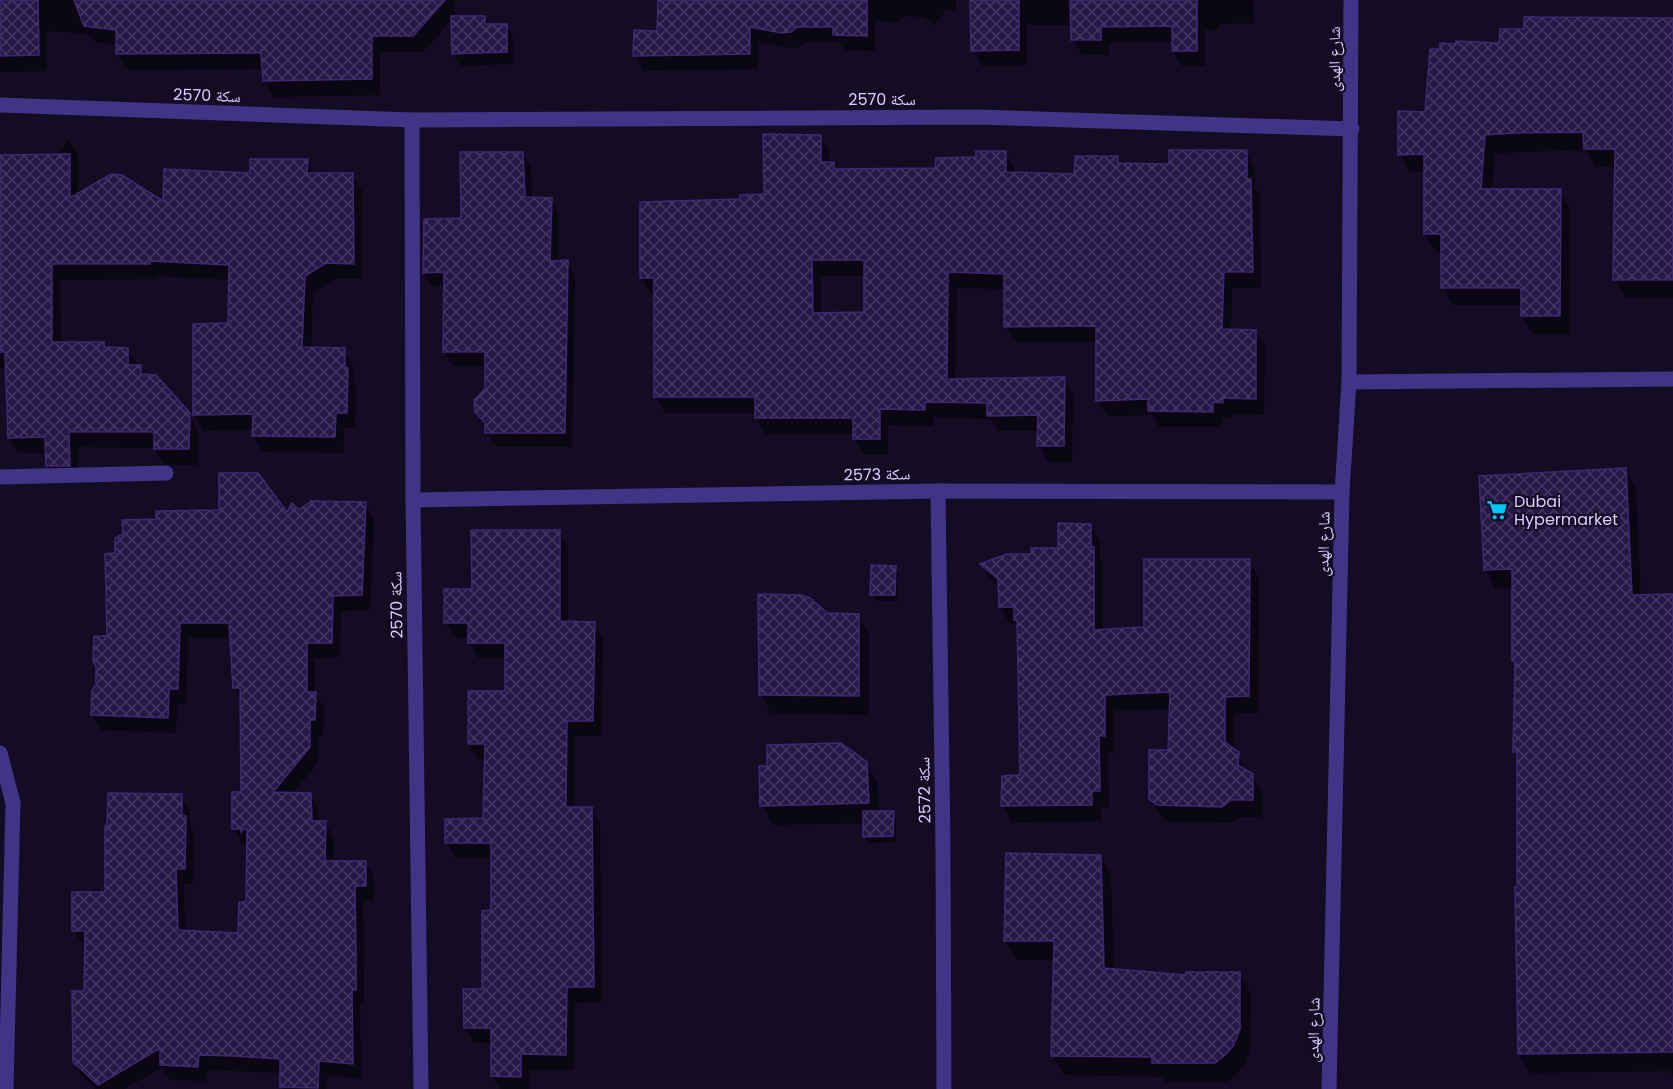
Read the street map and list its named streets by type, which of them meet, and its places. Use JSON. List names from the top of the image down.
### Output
{
  "streets": {
    "street": [
      "شارع الهدى",
      "سكة 2570",
      "سكة 2573",
      "سكة 2572"
    ]
  },
  "crossings": [
    ["شارع الهدى", "سكة 2570"],
    ["شارع الهدى", "سكة 2573"],
    ["سكة 2570", "سكة 2573"],
    ["سكة 2573", "سكة 2572"]
  ],
  "places": {
    "supermarket": ["Dubai Hypermarket"]
  }
}
